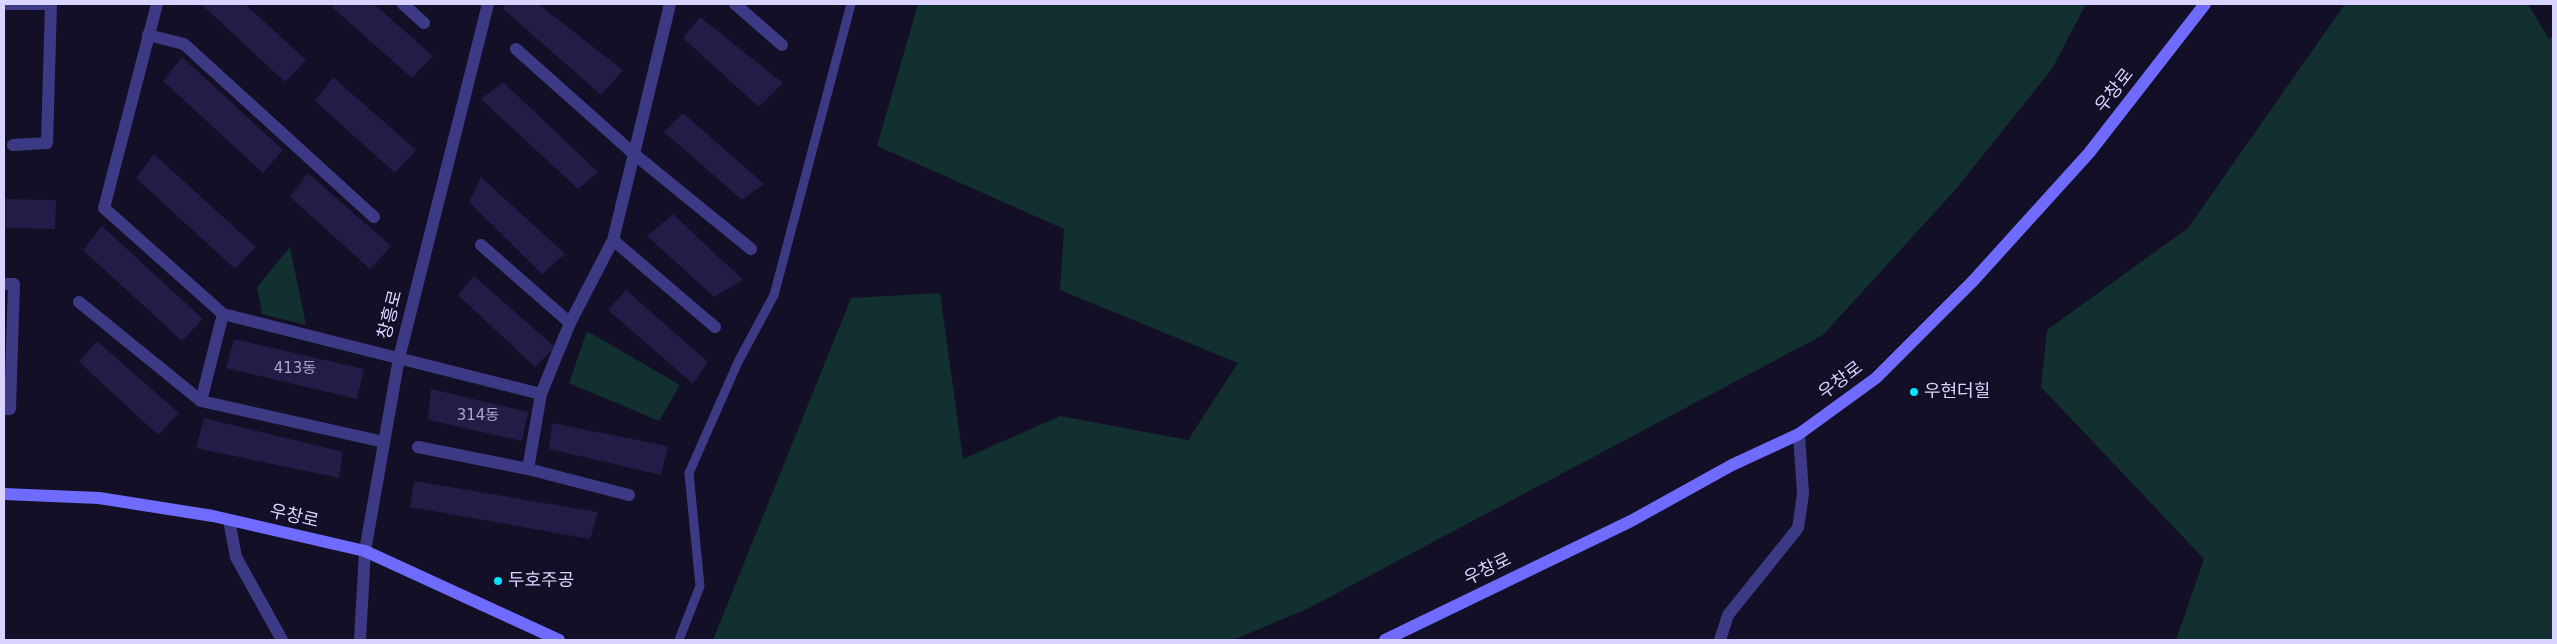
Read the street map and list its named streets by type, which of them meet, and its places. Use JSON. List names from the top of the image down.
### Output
{
  "streets": {
    "main road": ["우창로"],
    "street": ["창흥로"]
  },
  "crossings": [
    ["우창로", "창흥로"]
  ],
  "places": ["우현더힐", "두호주공"],
  "house_numbers": ["413동", "314동"]
}
